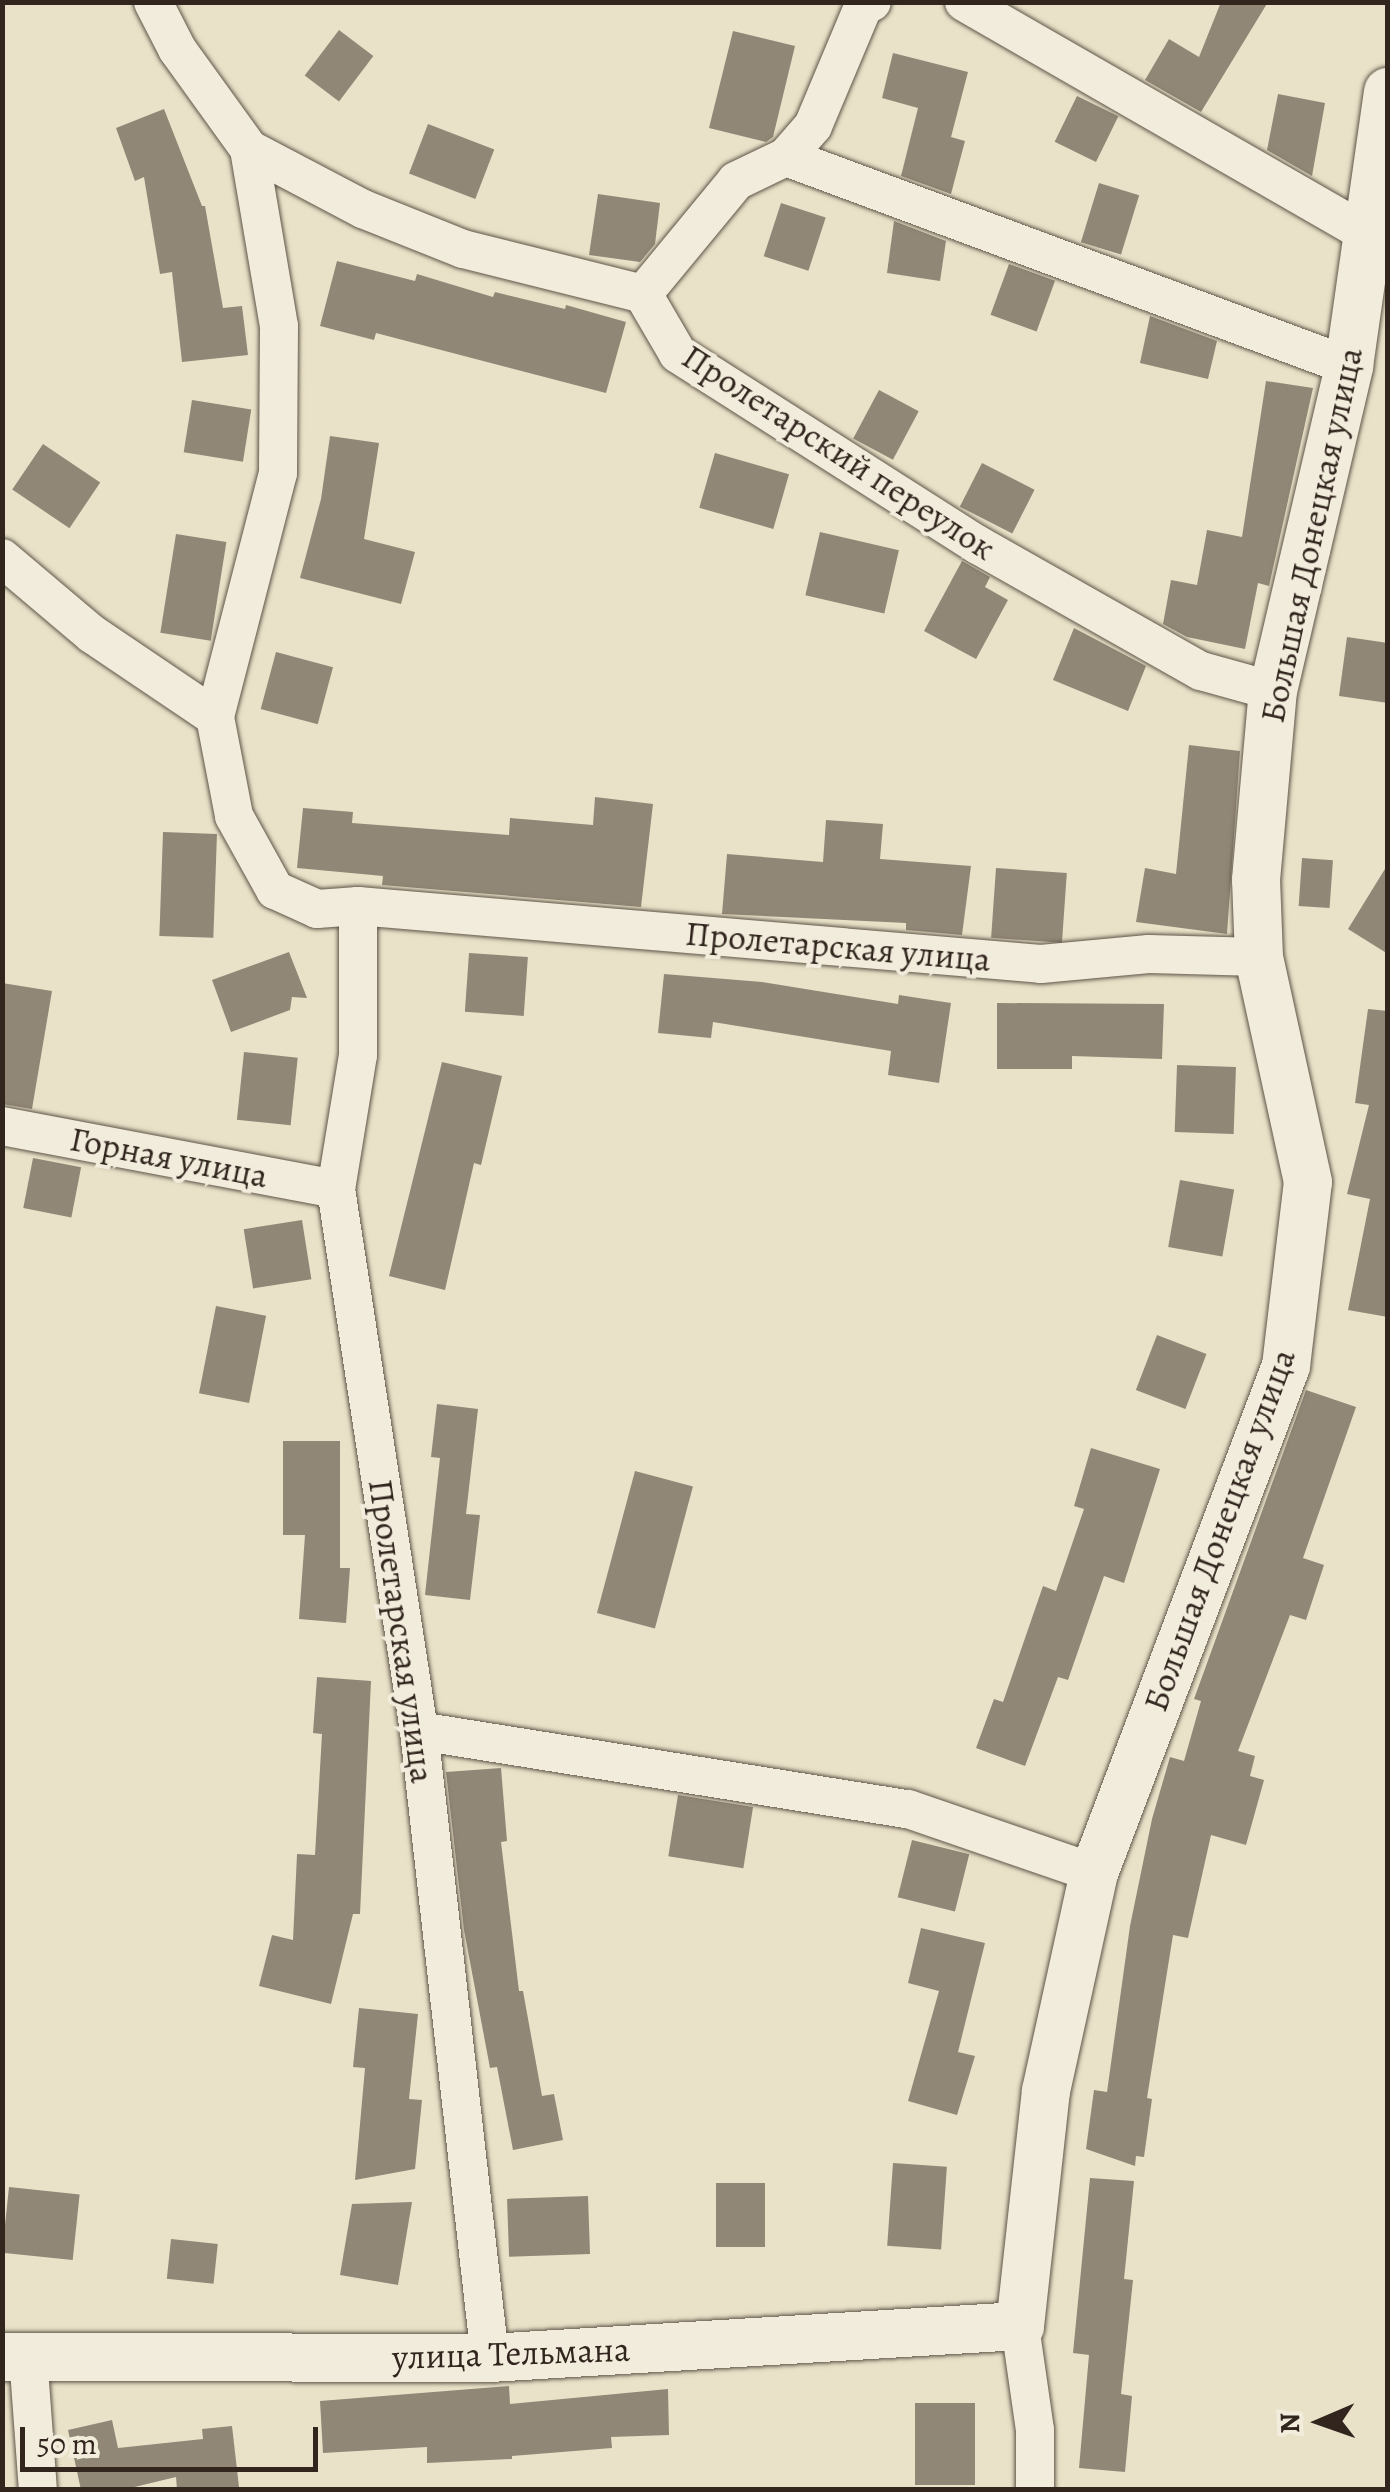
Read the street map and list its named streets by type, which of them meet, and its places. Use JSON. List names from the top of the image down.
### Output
{
  "streets": {
    "street": [
      "Пролетарский переулок",
      "Большая Донецкая улица",
      "Пролетарская улица",
      "Горная улица",
      "улица Тельмана"
    ]
  },
  "crossings": [
    ["Пролетарский переулок", "Большая Донецкая улица"],
    ["Большая Донецкая улица", "Пролетарская улица"],
    ["Большая Донецкая улица", "улица Тельмана"],
    ["Пролетарская улица", "Горная улица"],
    ["Пролетарская улица", "улица Тельмана"]
  ],
  "scale_bar": "50 m",
  "north": "left"
}
